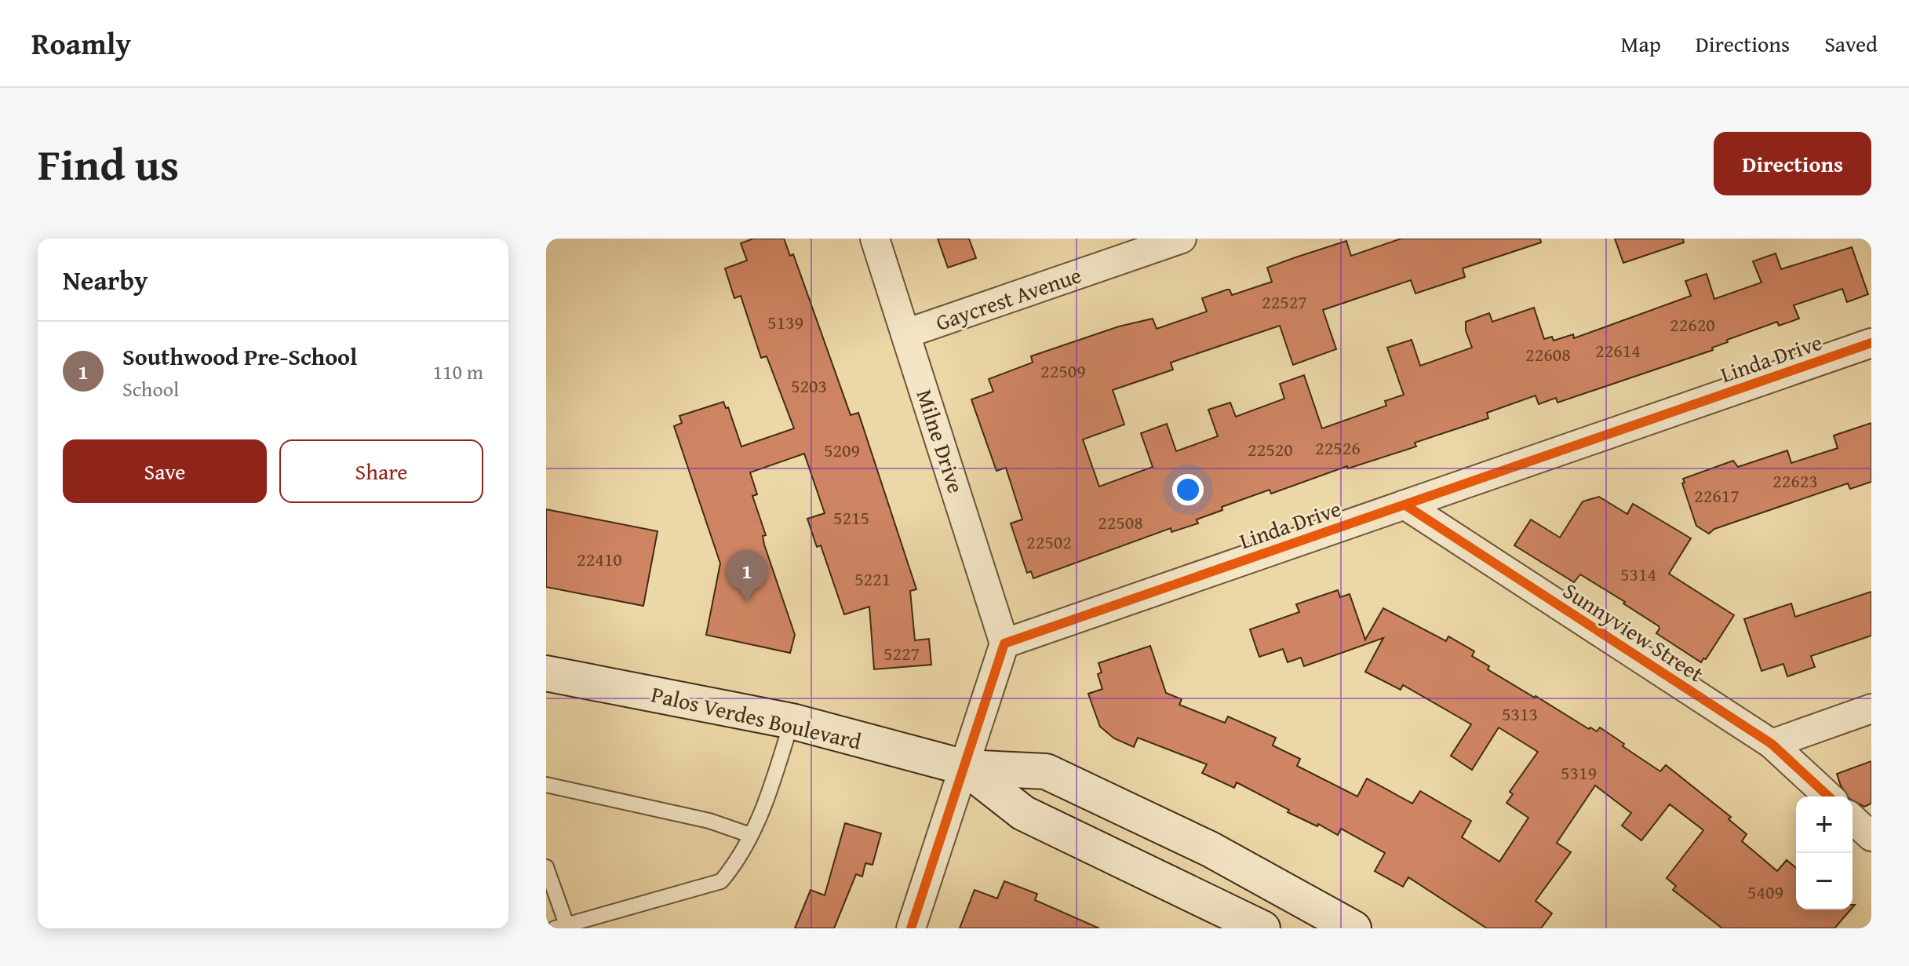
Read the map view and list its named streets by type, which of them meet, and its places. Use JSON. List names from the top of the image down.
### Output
{
  "streets": {
    "main road": ["Palos Verdes Boulevard"],
    "street": [
      "Gaycrest Avenue",
      "Linda Drive",
      "Milne Drive",
      "Sunnyview Street"
    ]
  },
  "crossings": [
    ["Gaycrest Avenue", "Milne Drive"],
    ["Linda Drive", "Milne Drive"],
    ["Linda Drive", "Sunnyview Street"]
  ],
  "house_numbers": [
    "22527",
    "5139",
    "22620",
    "22614",
    "22608",
    "22509",
    "5203",
    "22526",
    "22520",
    "5209",
    "22623",
    "22617",
    "5215",
    "22508",
    "22502",
    "22410",
    "5314",
    "5221",
    "5227",
    "5313",
    "5319",
    "5409"
  ],
  "page": {
    "header": "Roamly",
    "nav": ["Map", "Directions", "Saved"],
    "title": "Find us",
    "buttons": [
      "Directions",
      ["Save", "Share"]
    ],
    "heading": "Nearby",
    "list": [
      {
        "mark": "1",
        "name": "Southwood Pre-School",
        "note": "School",
        "value": "110 m"
      }
    ],
    "pins": "1",
    "map_buttons": ["+", "−"]
  }
}
